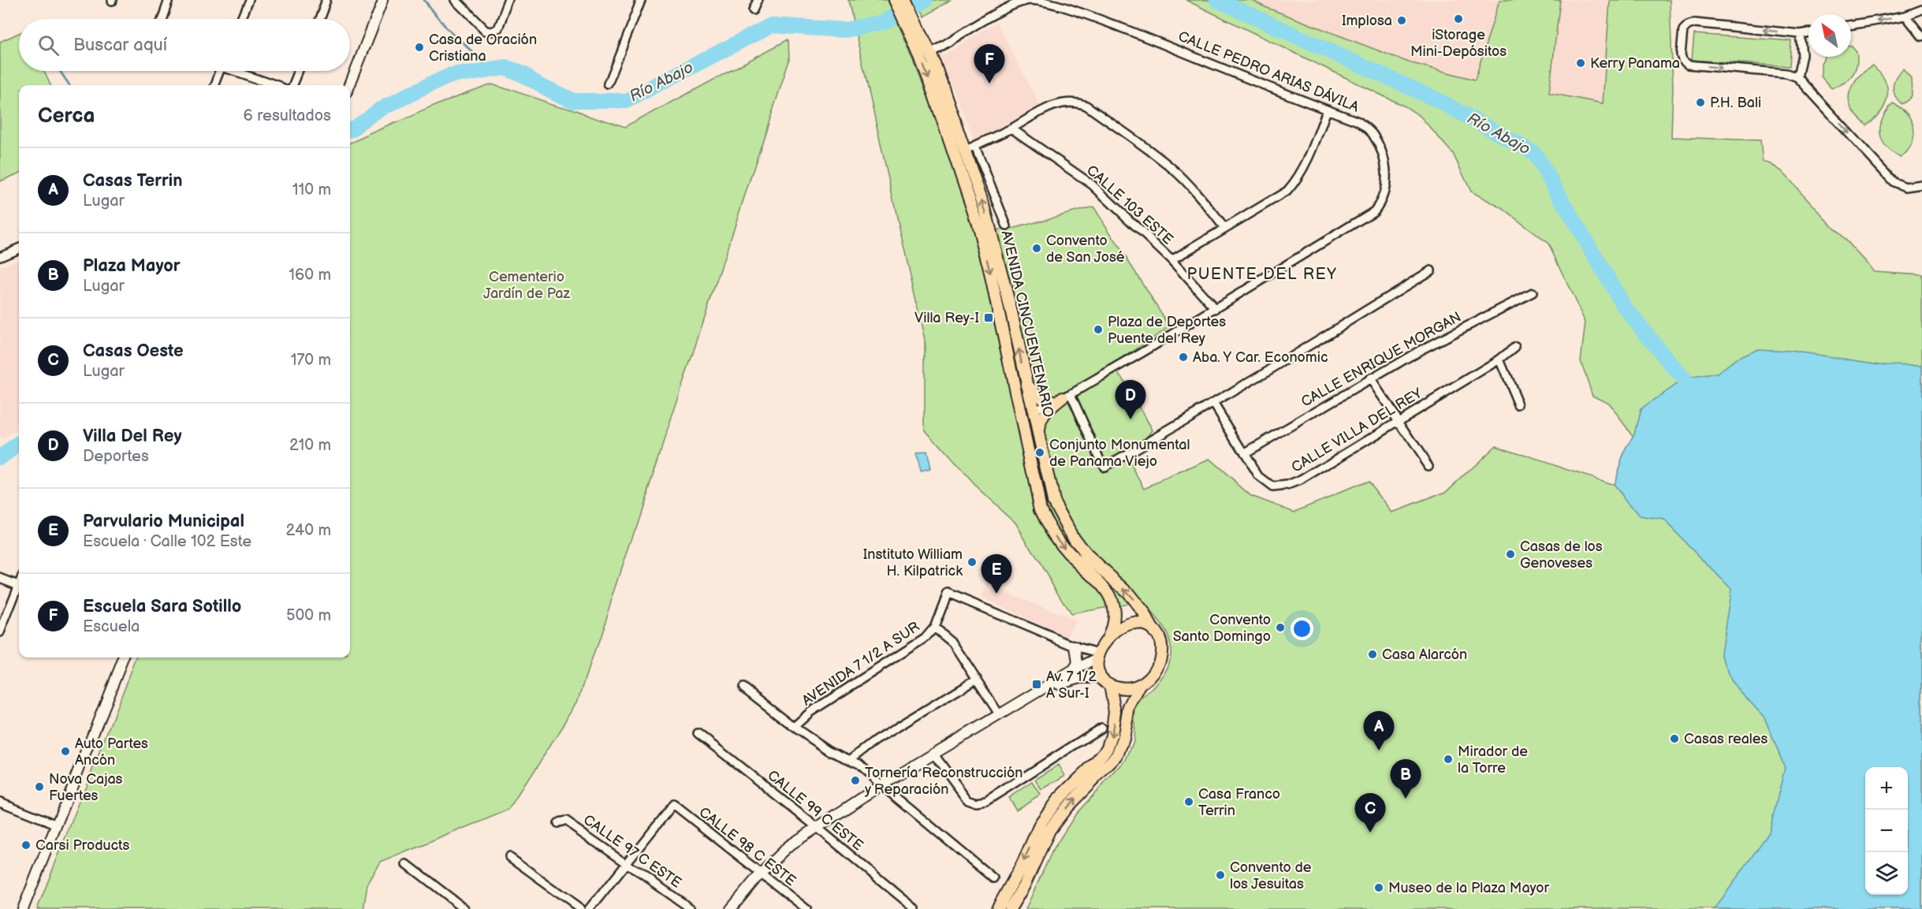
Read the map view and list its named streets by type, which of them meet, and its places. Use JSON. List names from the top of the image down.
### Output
{
  "streets": {
    "main road": ["AVENIDA CINCUENTENARIO"],
    "street": [
      "CALLE PEDRO ARIAS DÁVILA",
      "CALLE 103 ESTE",
      "CALLE ENRIQUE MORGAN",
      "CALLE VILLA DEL REY",
      "AVENIDA 7 1/2 A SUR",
      "CALLE 99 C ESTE",
      "CALLE 98 C ESTE",
      "CALLE 97 C ESTE"
    ]
  },
  "crossings": [
    ["CALLE PEDRO ARIAS DÁVILA", "CALLE 103 ESTE"],
    ["CALLE PEDRO ARIAS DÁVILA", "AVENIDA CINCUENTENARIO"],
    ["CALLE ENRIQUE MORGAN", "CALLE VILLA DEL REY"],
    ["CALLE 98 C ESTE", "CALLE 97 C ESTE"]
  ],
  "districts": ["PUENTE DEL REY"],
  "water": ["Río Abajo"],
  "parks": ["Cementerio Jardín de Paz"],
  "places": {
    "other": [
      "iStorage Mini-Depósitos",
      "Implosa",
      "Casa de Oración Cristiana",
      "Kerry Panama",
      "P.H. Bali",
      "Convento de San José",
      "Plaza de Deportes Puente del Rey",
      "Aba. Y Car. Economic",
      "Conjunto Monumental de Panama Viejo",
      "Casas de los Genoveses",
      "Instituto William H. Kilpatrick",
      "Convento Santo Domingo",
      "Casa Alarcón",
      "Casas reales",
      "Auto Partes Ancón",
      "Mirador de la Torre",
      "Tornería Reconstrucción y Reparación",
      "Nova Cajas Fuertes",
      "Casa Franco Terrin",
      "Carsi Products",
      "Convento de los Jesuitas",
      "Museo de la Plaza Mayor"
    ],
    "transit": ["Villa Rey-I", "Av. 7 1/2 A Sur-I"]
  },
  "north": "top left",
  "page": {
    "search": "Buscar aquí",
    "pins": [
      "F",
      "D",
      "E",
      "A",
      "B",
      "C"
    ],
    "heading": ["Cerca", "6 resultados"],
    "list": [
      {
        "mark": "A",
        "name": "Casas Terrin",
        "note": "Lugar",
        "value": "110 m"
      },
      {
        "mark": "B",
        "name": "Plaza Mayor",
        "note": "Lugar",
        "value": "160 m"
      },
      {
        "mark": "C",
        "name": "Casas Oeste",
        "note": "Lugar",
        "value": "170 m"
      },
      {
        "mark": "D",
        "name": "Villa Del Rey",
        "note": "Deportes",
        "value": "210 m"
      },
      {
        "mark": "E",
        "name": "Parvulario Municipal",
        "note": "Escuela · Calle 102 Este",
        "value": "240 m"
      },
      {
        "mark": "F",
        "name": "Escuela Sara Sotillo",
        "note": "Escuela",
        "value": "500 m"
      }
    ],
    "map_buttons": ["+", "−"]
  }
}
